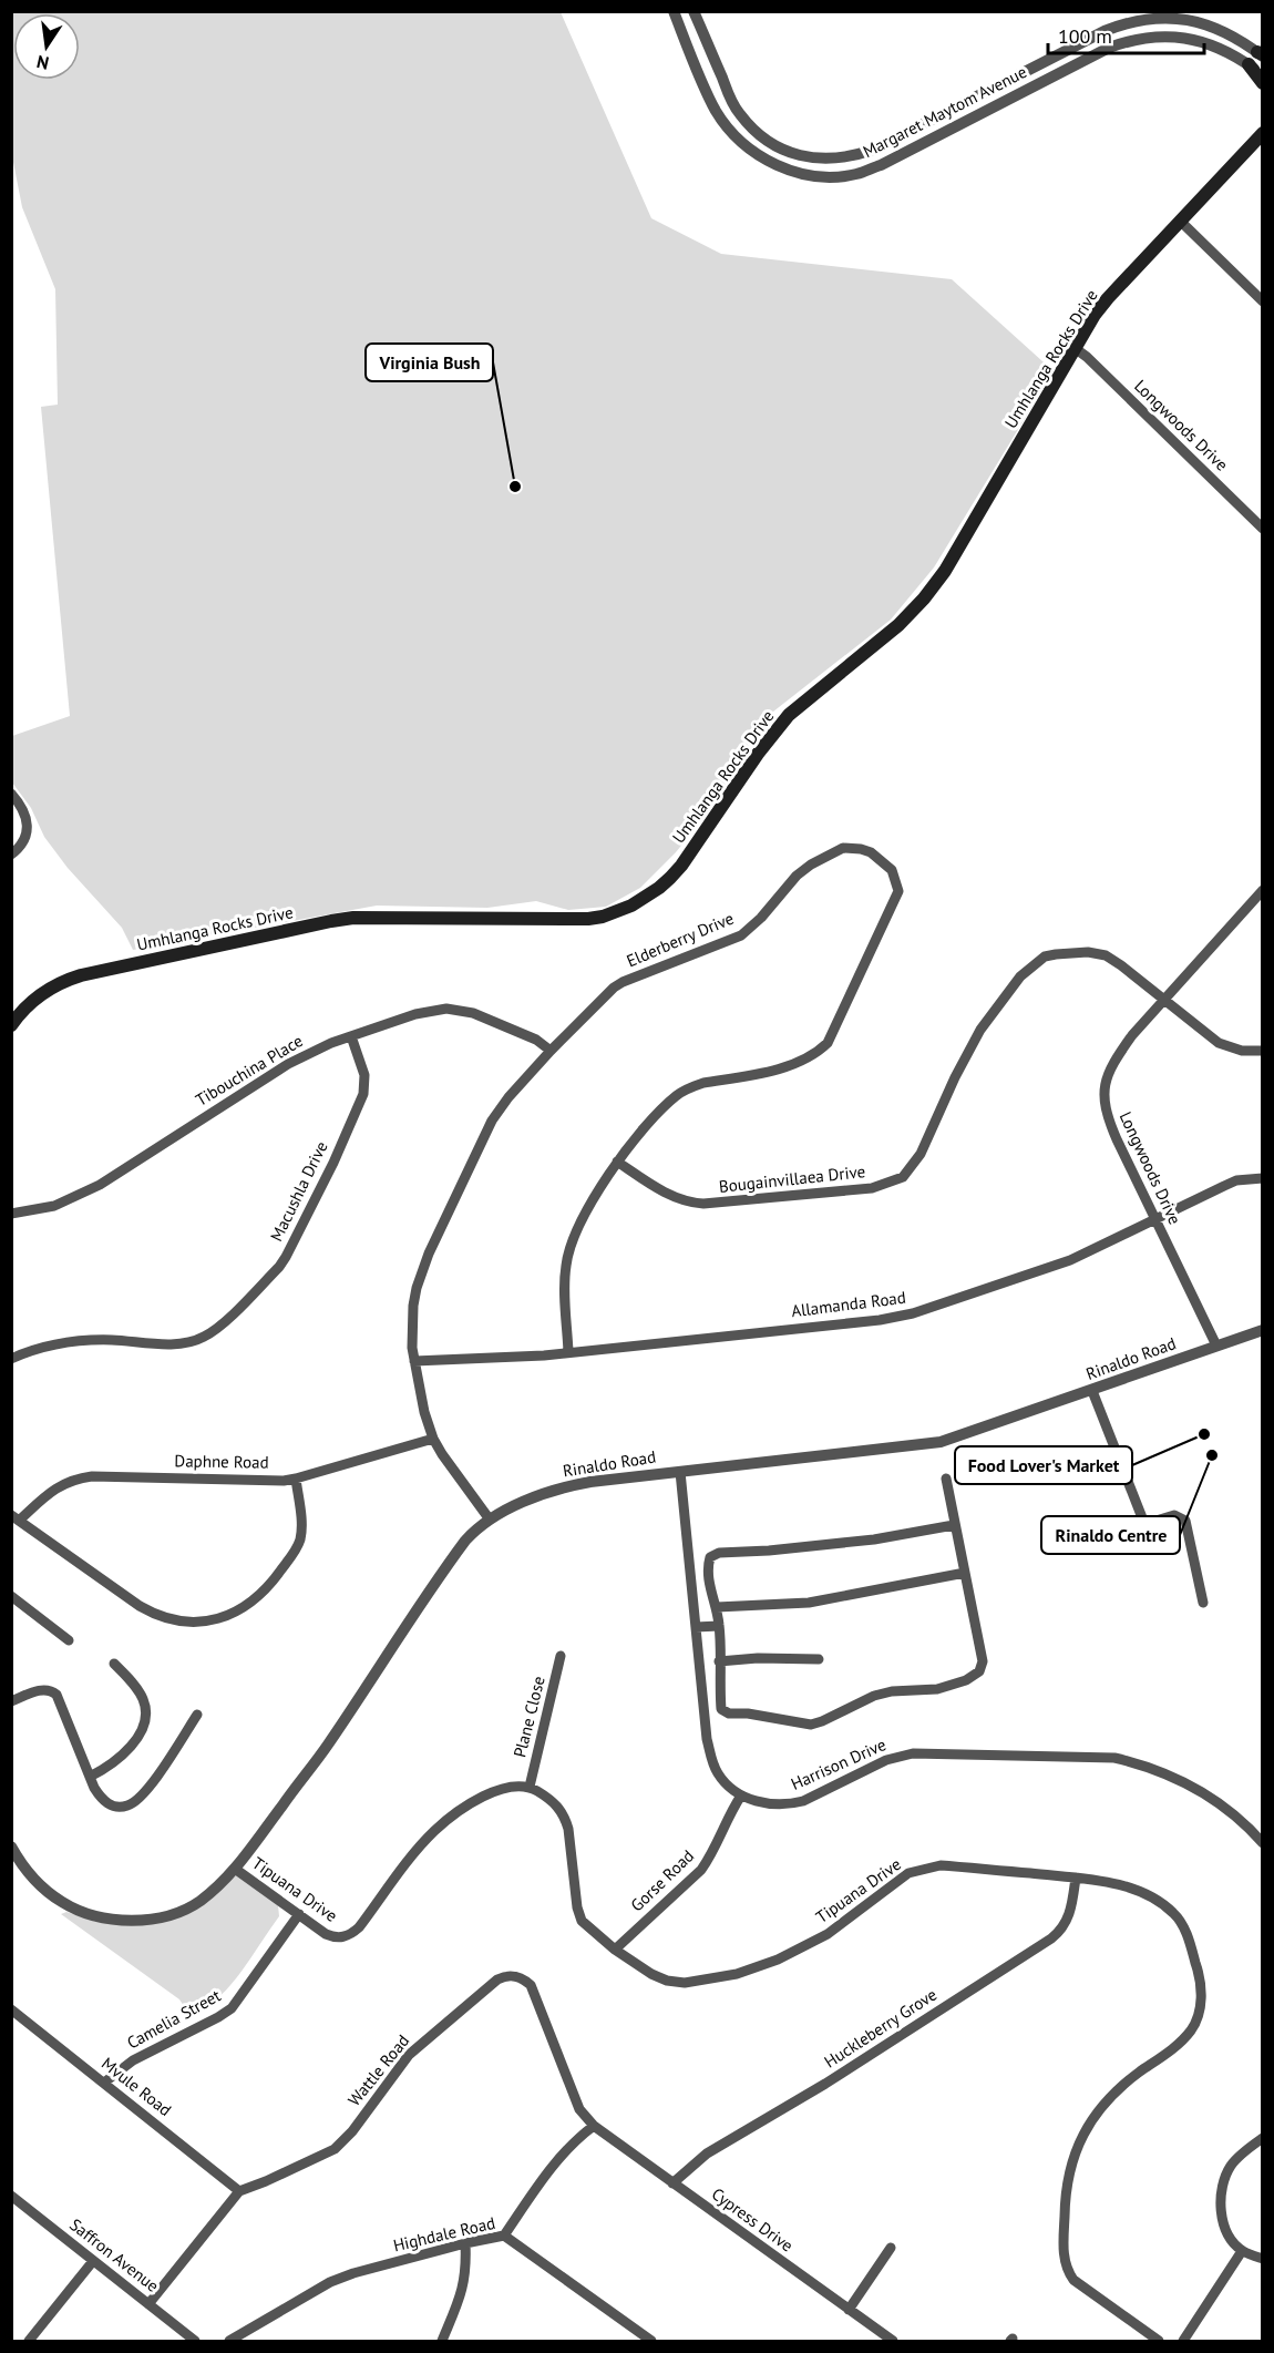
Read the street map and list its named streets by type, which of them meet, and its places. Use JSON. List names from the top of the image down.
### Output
{
  "streets": {
    "main road": ["Umhlanga Rocks Drive"],
    "street": [
      "Margaret Maytom Avenue",
      "Longwoods Drive",
      "Elderberry Drive",
      "Tibouchina Place",
      "Bougainvillaea Drive",
      "Macushla Drive",
      "Allamanda Road",
      "Rinaldo Road",
      "Daphne Road",
      "Plane Close",
      "Harrison Drive",
      "Gorse Road",
      "Tipuana Drive",
      "Camelia Street",
      "Huckleberry Grove",
      "Wattle Road",
      "Mvule Road",
      "Cypress Drive",
      "Highdale Road",
      "Saffron Avenue"
    ]
  },
  "crossings": [
    ["Umhlanga Rocks Drive", "Longwoods Drive"],
    ["Longwoods Drive", "Bougainvillaea Drive"],
    ["Longwoods Drive", "Allamanda Road"],
    ["Longwoods Drive", "Rinaldo Road"],
    ["Elderberry Drive", "Tibouchina Place"],
    ["Elderberry Drive", "Bougainvillaea Drive"],
    ["Elderberry Drive", "Allamanda Road"],
    ["Elderberry Drive", "Rinaldo Road"],
    ["Elderberry Drive", "Daphne Road"],
    ["Tibouchina Place", "Macushla Drive"],
    ["Rinaldo Road", "Tipuana Drive"],
    ["Plane Close", "Tipuana Drive"],
    ["Harrison Drive", "Gorse Road"],
    ["Gorse Road", "Tipuana Drive"],
    ["Tipuana Drive", "Camelia Street"],
    ["Tipuana Drive", "Huckleberry Grove"],
    ["Camelia Street", "Mvule Road"],
    ["Huckleberry Grove", "Cypress Drive"],
    ["Wattle Road", "Mvule Road"],
    ["Wattle Road", "Cypress Drive"],
    ["Wattle Road", "Saffron Avenue"]
  ],
  "places": ["Virginia Bush", "Food Lover's Market", "Rinaldo Centre"],
  "scale_bar": "100 m",
  "north": "bottom"
}
